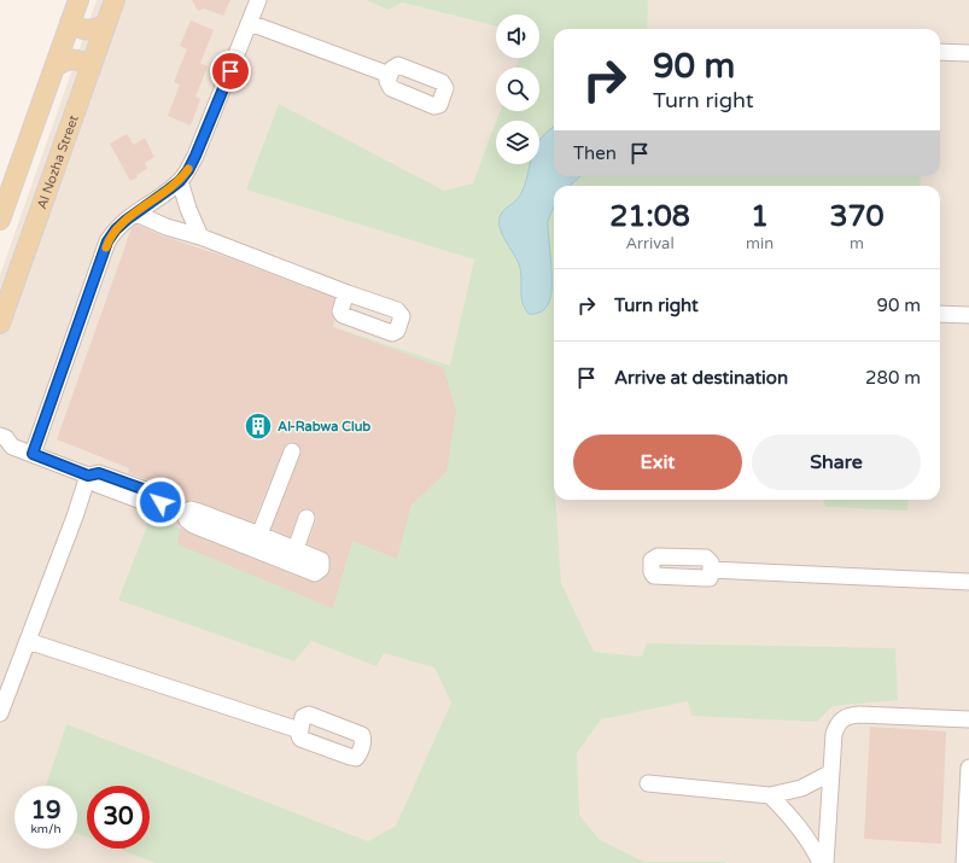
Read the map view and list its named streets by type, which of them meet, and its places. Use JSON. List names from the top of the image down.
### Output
{
  "streets": {
    "main road": ["Al Nozha Street"]
  },
  "places": {
    "building": ["Al-Rabwa Club"]
  },
  "page": {
    "turn": ["90 m", "Turn right"],
    "then": "Then",
    "eta": [
      "21:08",
      "Arrival",
      "1",
      "min",
      "370",
      "m"
    ],
    "list": [
      {
        "name": "Turn right",
        "value": "90 m"
      },
      {
        "name": "Arrive at destination",
        "value": "280 m"
      }
    ],
    "buttons": ["Exit", "Share"],
    "speed": "19 km/h",
    "limit": "30"
  }
}
